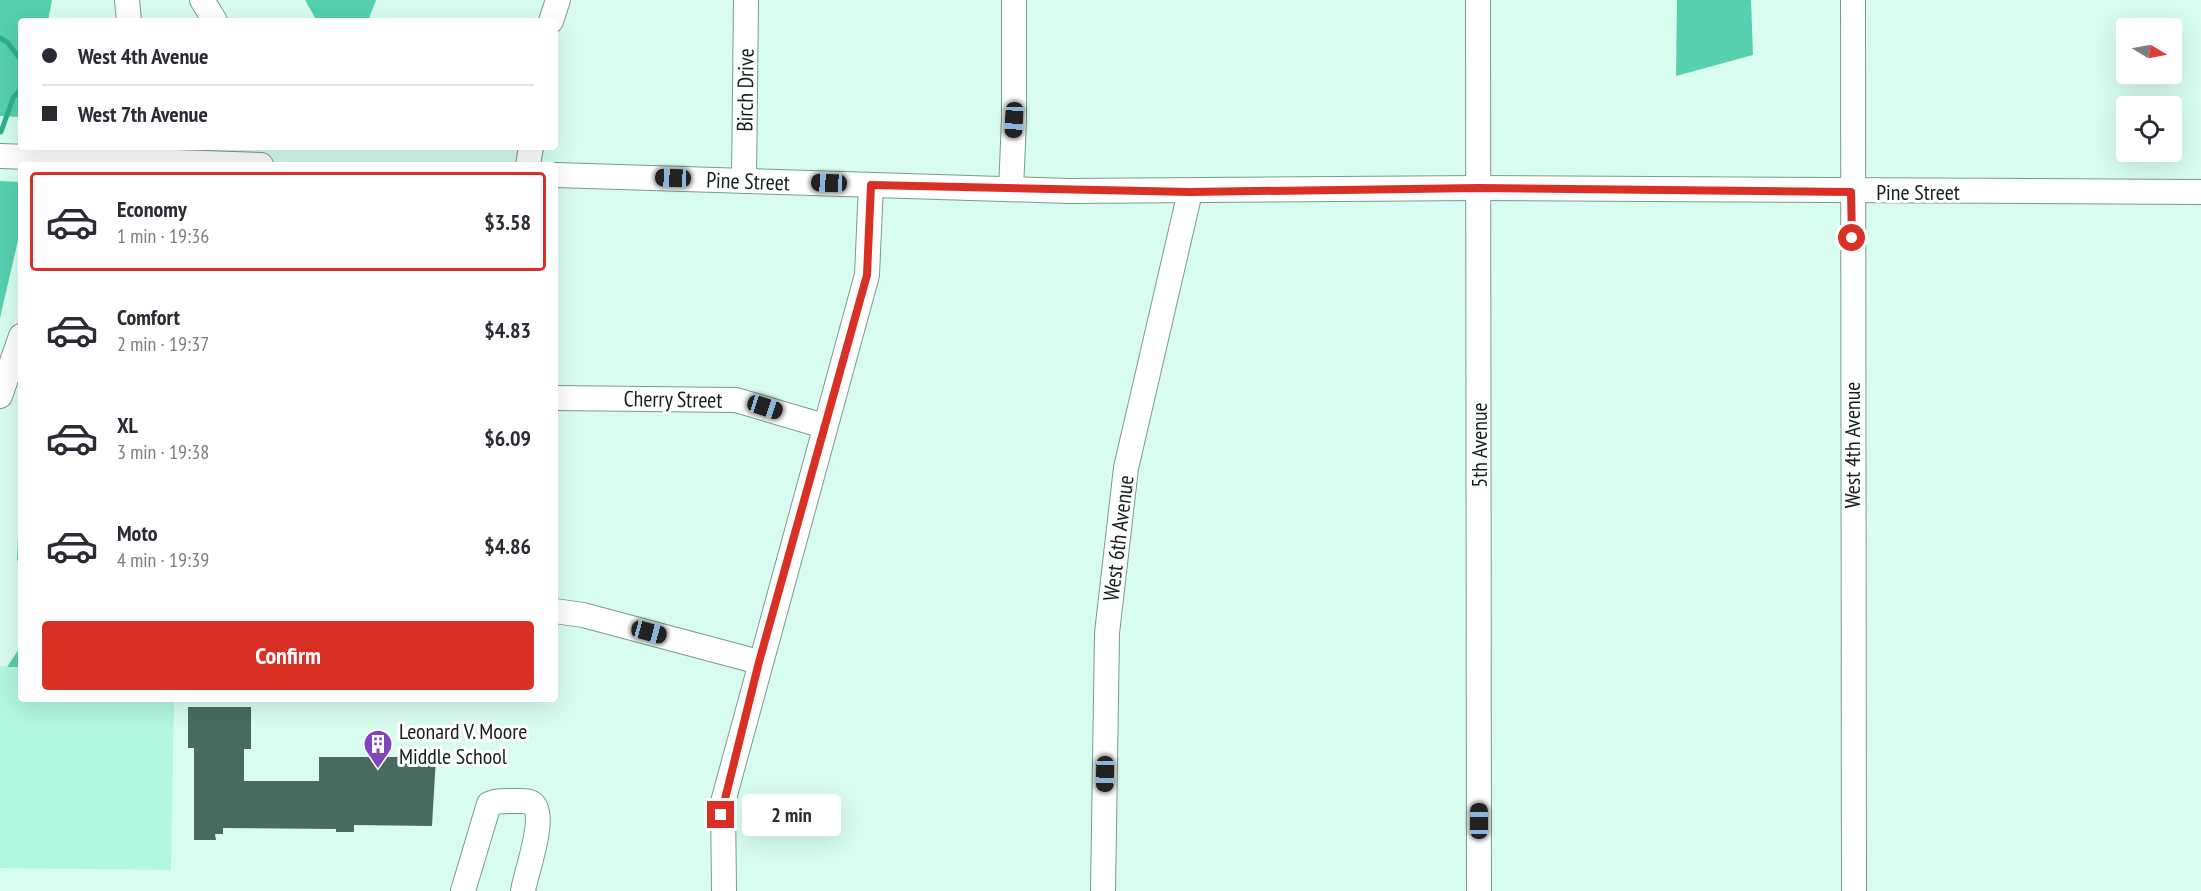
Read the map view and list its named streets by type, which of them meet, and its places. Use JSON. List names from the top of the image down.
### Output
{
  "streets": {
    "street": [
      "Birch Drive",
      "Pine Street",
      "Cherry Street",
      "5th Avenue",
      "West 4th Avenue",
      "West 6th Avenue"
    ]
  },
  "crossings": [
    ["Birch Drive", "Pine Street"],
    ["Pine Street", "5th Avenue"],
    ["Pine Street", "West 4th Avenue"],
    ["Pine Street", "West 6th Avenue"]
  ],
  "places": {
    "building": ["Leonard V. Moore Middle School"]
  },
  "north": "right",
  "page": {
    "banner": ["West 4th Avenue", "West 7th Avenue"],
    "list": [
      {
        "name": "Economy",
        "note": "1 min · 19:36",
        "value": "$3.58"
      },
      {
        "name": "Comfort",
        "note": "2 min · 19:37",
        "value": "$4.83"
      },
      {
        "name": "XL",
        "note": "3 min · 19:38",
        "value": "$6.09"
      },
      {
        "name": "Moto",
        "note": "4 min · 19:39",
        "value": "$4.86"
      }
    ],
    "buttons": "Confirm",
    "bubble": "2 min"
  }
}
